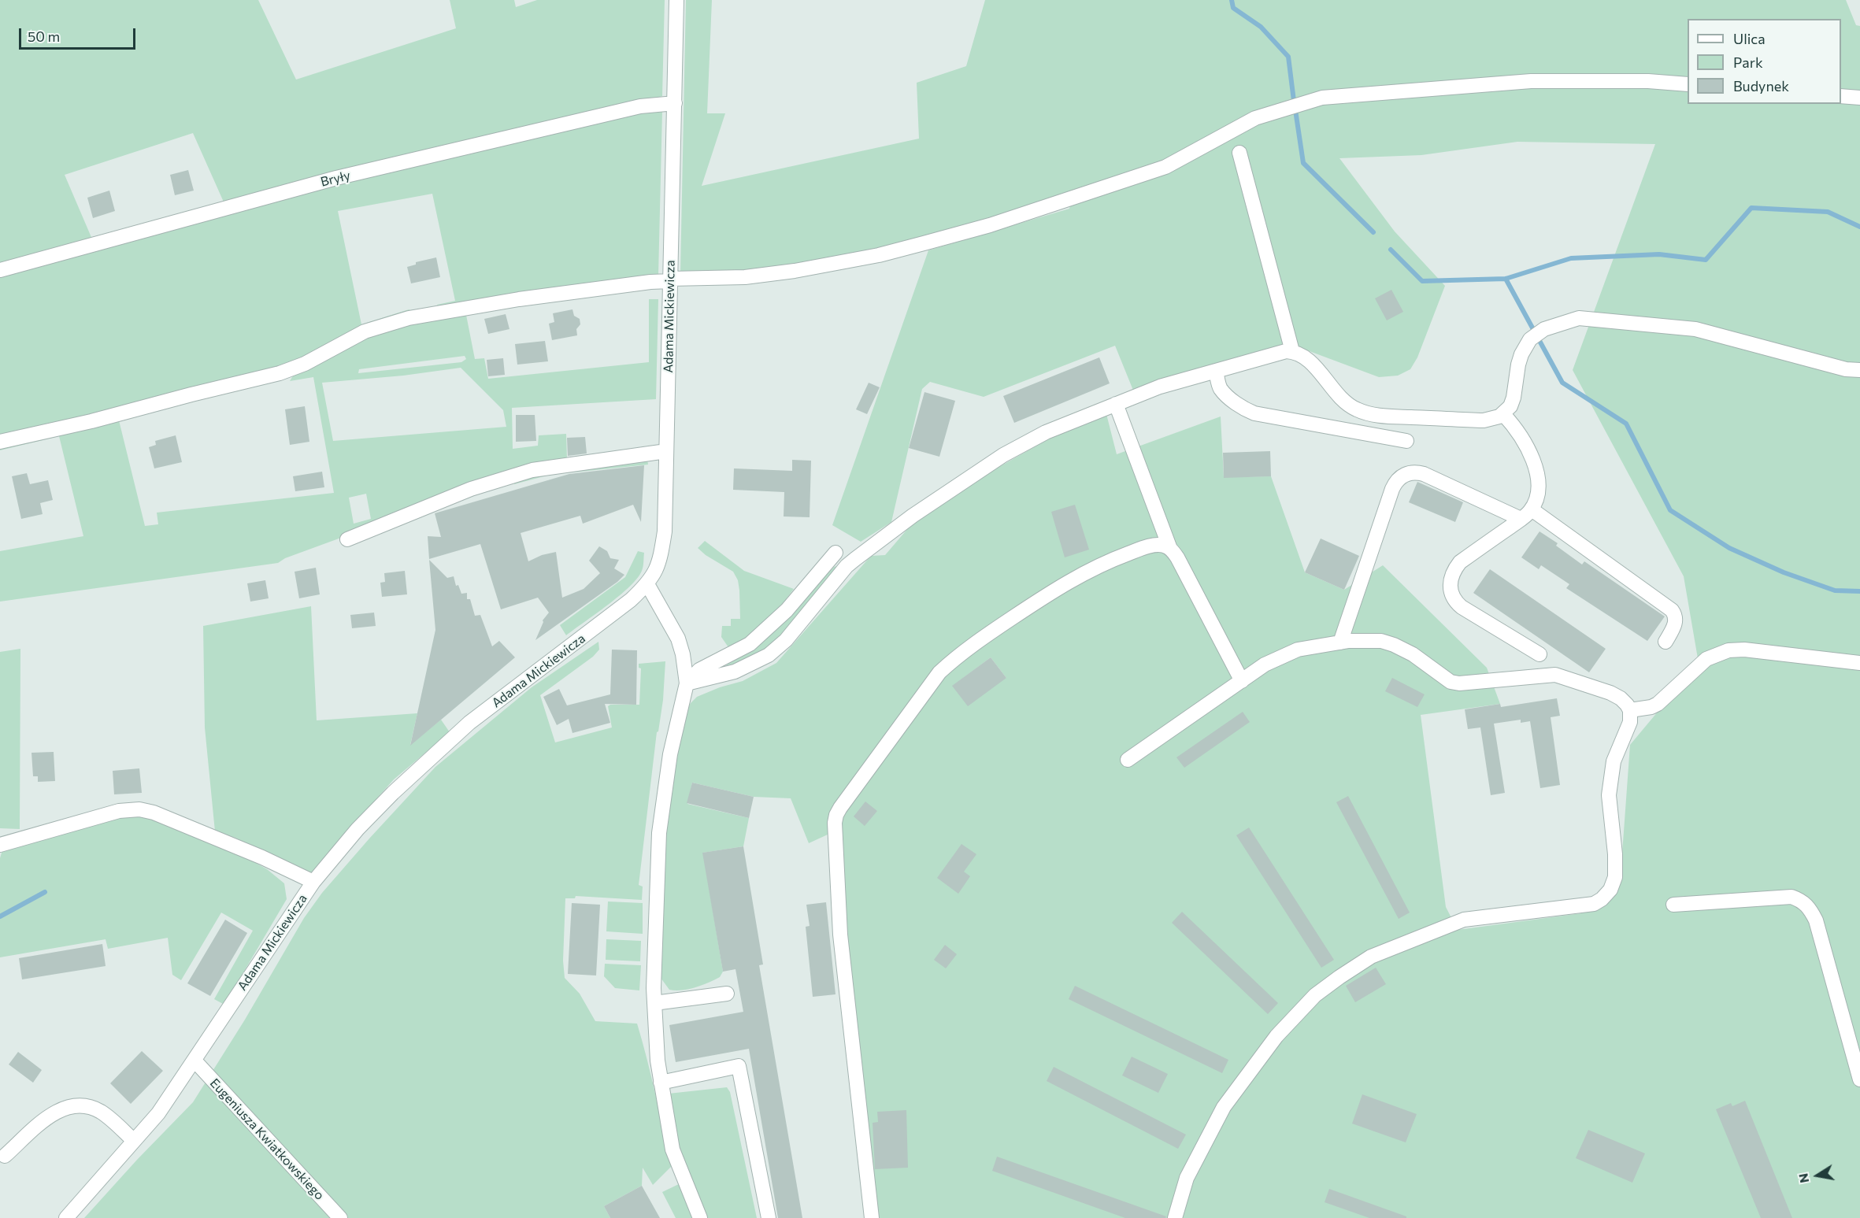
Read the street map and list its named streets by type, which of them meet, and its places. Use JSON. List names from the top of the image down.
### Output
{
  "streets": {
    "street": ["Bryły", "Adama Mickiewicza", "Eugeniusza Kwiatkowskiego"]
  },
  "crossings": [
    ["Bryły", "Adama Mickiewicza"],
    ["Adama Mickiewicza", "Eugeniusza Kwiatkowskiego"]
  ],
  "legend": ["Ulica", "Park", "Budynek"],
  "scale_bar": "50 m",
  "north": "left"
}
